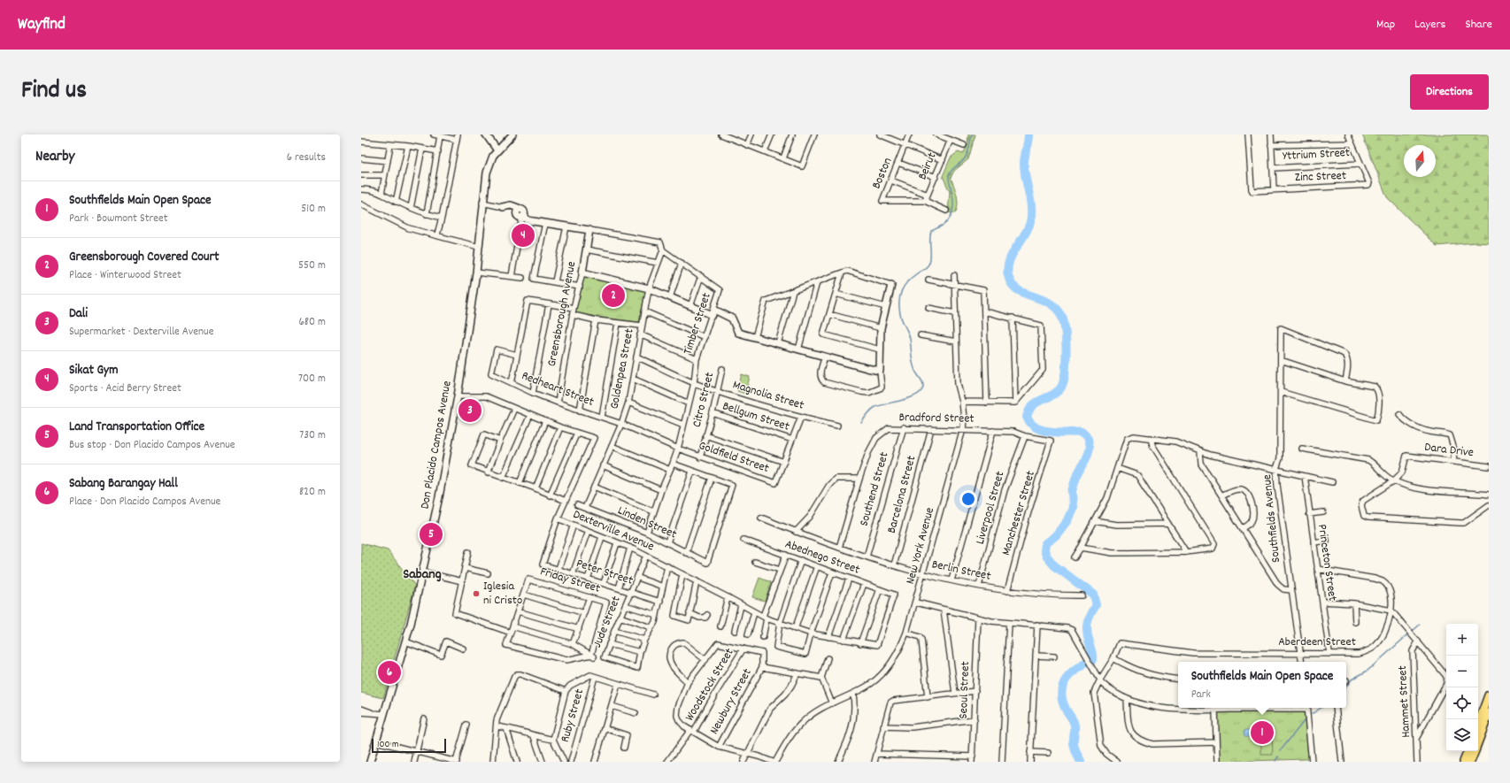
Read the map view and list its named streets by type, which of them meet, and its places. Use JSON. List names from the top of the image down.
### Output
{
  "streets": {
    "main road": ["Greensborough Avenue", "Timber Street", "Don Placido Campos Avenue"],
    "street": [
      "Yttrium Street",
      "Beirut",
      "Boston",
      "Zinc Street",
      "Goldenpea Street",
      "Redheart Street",
      "Magnolia Street",
      "Citro Street",
      "Bellgum Street",
      "Bradford Street",
      "Dara Drive",
      "Goldfield Street",
      "Southend Street",
      "Barcelona Street",
      "Liverpool Street",
      "Manchester Street",
      "Southfields Avenue",
      "Linden Street",
      "Dexterville Avenue",
      "New York Avenue",
      "Abednego Street",
      "Princeton Street",
      "Berlin Street",
      "Peter Street",
      "Friday Street",
      "Jude Street",
      "Aberdeen Street",
      "Woodstock Street",
      "Seoul Street",
      "Newbury Street",
      "Hammet Street",
      "Ruby Street"
    ]
  },
  "crossings": [
    ["Yttrium Street", "Zinc Street"],
    ["Beirut", "Boston"],
    ["Greensborough Avenue", "Timber Street"],
    ["Greensborough Avenue", "Redheart Street"],
    ["Timber Street", "Goldenpea Street"],
    ["Timber Street", "Redheart Street"],
    ["Timber Street", "Magnolia Street"],
    ["Timber Street", "Don Placido Campos Avenue"],
    ["Timber Street", "Goldfield Street"],
    ["Timber Street", "Linden Street"],
    ["Goldenpea Street", "Redheart Street"],
    ["Goldenpea Street", "Magnolia Street"],
    ["Goldenpea Street", "Linden Street"],
    ["Redheart Street", "Goldfield Street"],
    ["Magnolia Street", "Citro Street"],
    ["Magnolia Street", "Goldfield Street"],
    ["Citro Street", "Bellgum Street"],
    ["Citro Street", "Goldfield Street"],
    ["Bellgum Street", "Goldfield Street"],
    ["Bradford Street", "Southend Street"],
    ["Bradford Street", "Barcelona Street"],
    ["Bradford Street", "Liverpool Street"],
    ["Bradford Street", "Manchester Street"],
    ["Bradford Street", "New York Avenue"],
    ["Bradford Street", "Berlin Street"],
    ["Don Placido Campos Avenue", "Dexterville Avenue"],
    ["Southend Street", "Berlin Street"],
    ["Barcelona Street", "Berlin Street"],
    ["Liverpool Street", "Berlin Street"],
    ["Manchester Street", "Berlin Street"],
    ["Southfields Avenue", "Aberdeen Street"],
    ["Dexterville Avenue", "Abednego Street"],
    ["Dexterville Avenue", "Peter Street"],
    ["Dexterville Avenue", "Jude Street"],
    ["New York Avenue", "Berlin Street"],
    ["Princeton Street", "Aberdeen Street"],
    ["Peter Street", "Jude Street"]
  ],
  "districts": ["Sabang"],
  "places": ["Iglesia ni Cristo"],
  "scale_bar": "100 m",
  "north": "top",
  "page": {
    "header": "Wayfind",
    "nav": ["Map", "Layers", "Share"],
    "title": "Find us",
    "buttons": "Directions",
    "heading": ["Nearby", "6 results"],
    "list": [
      {
        "mark": "1",
        "name": "Southfields Main Open Space",
        "note": "Park · Bowmont Street",
        "value": "510 m"
      },
      {
        "mark": "2",
        "name": "Greensborough Covered Court",
        "note": "Place · Winterwood Street",
        "value": "550 m"
      },
      {
        "mark": "3",
        "name": "Dali",
        "note": "Supermarket · Dexterville Avenue",
        "value": "680 m"
      },
      {
        "mark": "4",
        "name": "Sikat Gym",
        "note": "Sports · Acid Berry Street",
        "value": "700 m"
      },
      {
        "mark": "5",
        "name": "Land Transportation Office",
        "note": "Bus stop · Don Placido Campos Avenue",
        "value": "730 m"
      },
      {
        "mark": "6",
        "name": "Sabang Barangay Hall",
        "note": "Place · Don Placido Campos Avenue",
        "value": "820 m"
      }
    ],
    "pins": [
      "4",
      "2",
      "3",
      "5",
      "6",
      "1"
    ],
    "map_buttons": ["+", "−"],
    "popup": ["Southfields Main Open Space", "Park"],
    "scale": "100 m"
  }
}
